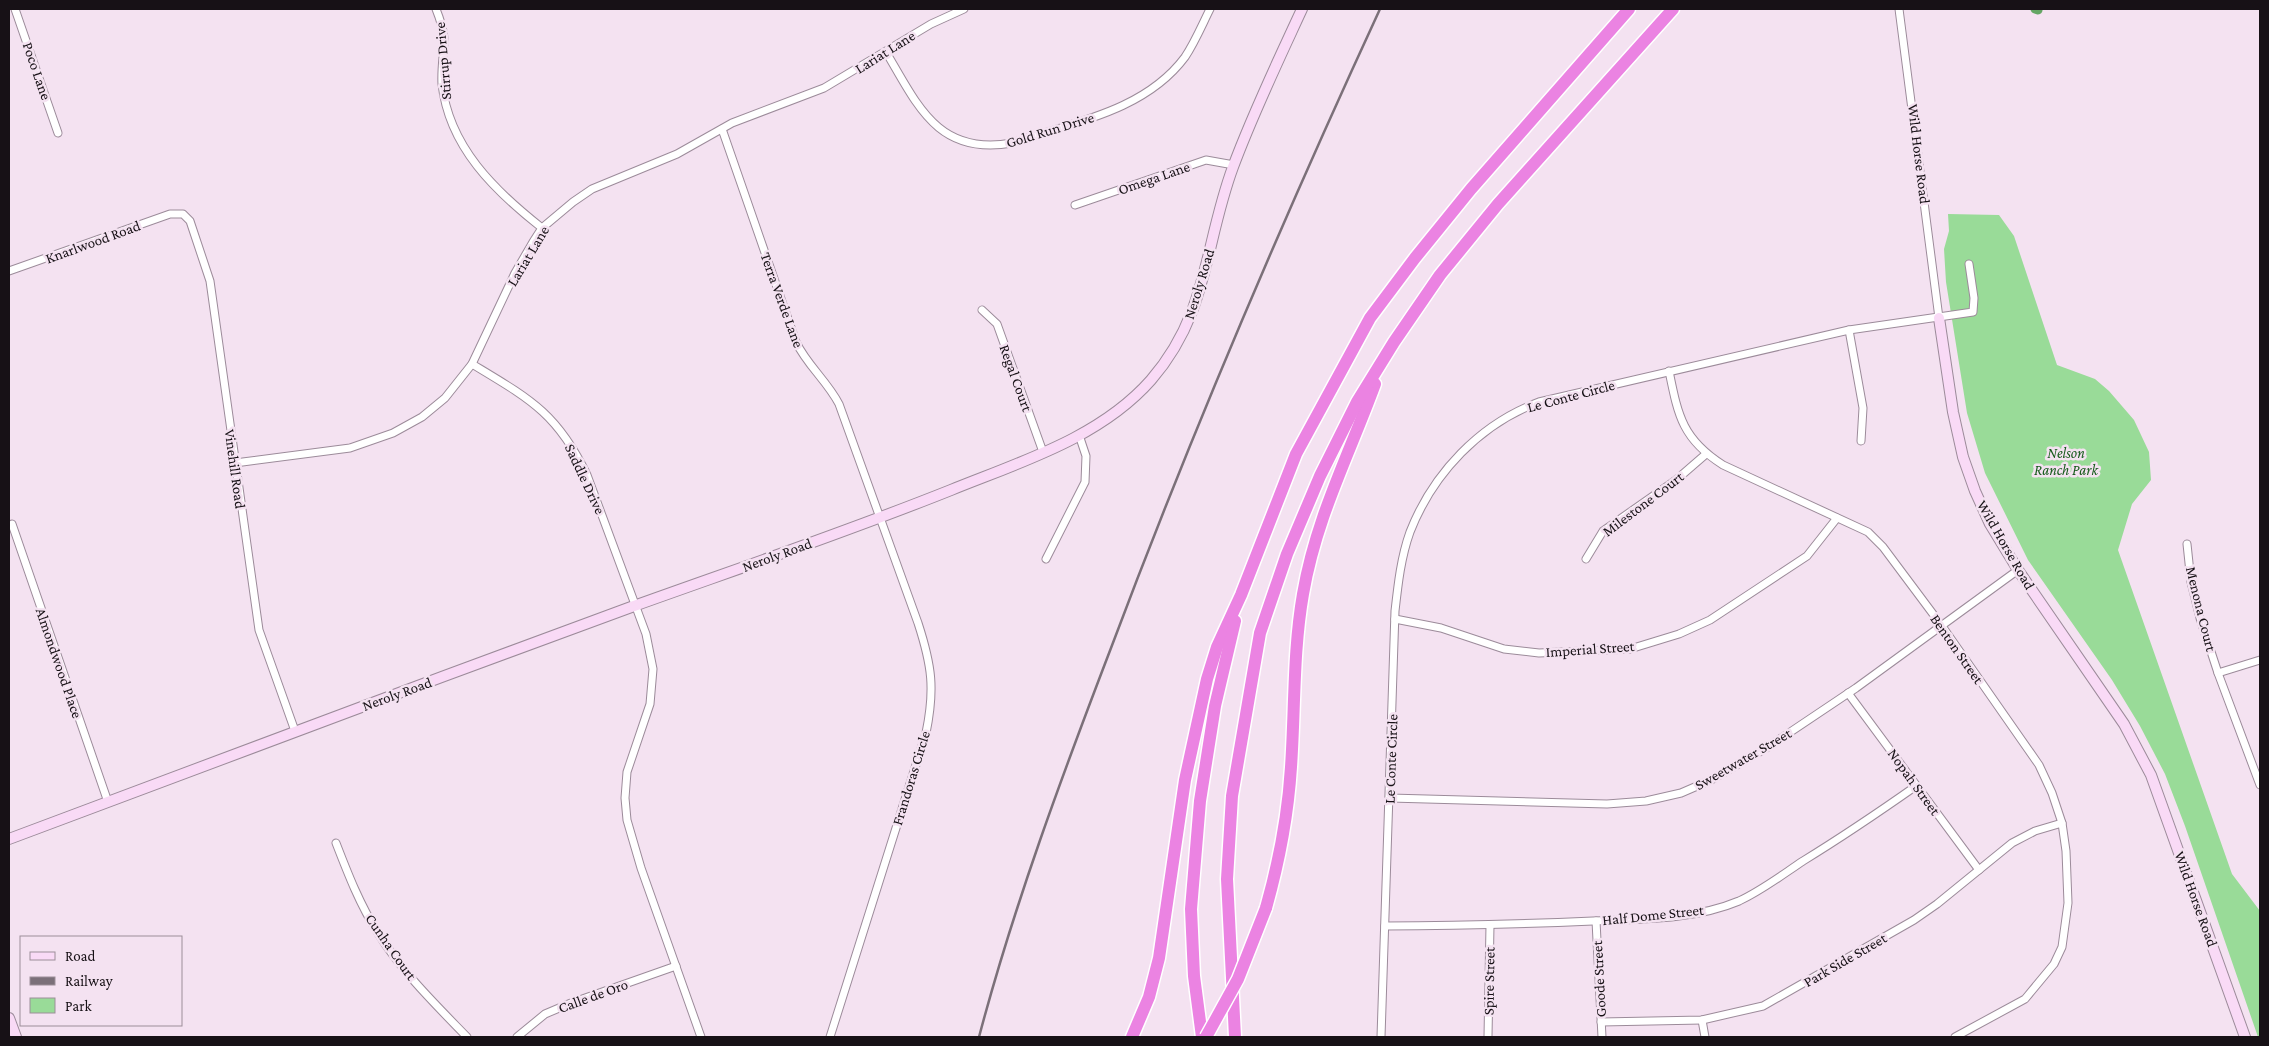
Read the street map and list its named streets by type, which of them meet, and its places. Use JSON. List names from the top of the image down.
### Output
{
  "streets": {
    "street": [
      "Lariat Lane",
      "Stirrup Drive",
      "Poco Lane",
      "Gold Run Drive",
      "Wild Horse Road",
      "Omega Lane",
      "Knarlwood Road",
      "Neroly Road",
      "Terra Verde Lane",
      "Regal Court",
      "Le Conte Circle",
      "Vinehill Road",
      "Saddle Drive",
      "Milestone Court",
      "Menona Court",
      "Imperial Street",
      "Benton Street",
      "Almondwood Place",
      "Sweetwater Street",
      "Frandoras Circle",
      "Nopah Street",
      "Half Dome Street",
      "Cunha Court",
      "Park Side Street",
      "Goode Street",
      "Spire Street",
      "Calle de Oro"
    ]
  },
  "crossings": [
    ["Lariat Lane", "Stirrup Drive"],
    ["Lariat Lane", "Gold Run Drive"],
    ["Lariat Lane", "Terra Verde Lane"],
    ["Lariat Lane", "Vinehill Road"],
    ["Lariat Lane", "Saddle Drive"],
    ["Wild Horse Road", "Le Conte Circle"],
    ["Wild Horse Road", "Sweetwater Street"],
    ["Omega Lane", "Neroly Road"],
    ["Knarlwood Road", "Vinehill Road"],
    ["Neroly Road", "Terra Verde Lane"],
    ["Neroly Road", "Regal Court"],
    ["Neroly Road", "Vinehill Road"],
    ["Neroly Road", "Saddle Drive"],
    ["Neroly Road", "Almondwood Place"],
    ["Neroly Road", "Frandoras Circle"],
    ["Terra Verde Lane", "Frandoras Circle"],
    ["Le Conte Circle", "Imperial Street"],
    ["Le Conte Circle", "Benton Street"],
    ["Le Conte Circle", "Sweetwater Street"],
    ["Le Conte Circle", "Half Dome Street"],
    ["Milestone Court", "Benton Street"],
    ["Imperial Street", "Benton Street"],
    ["Benton Street", "Sweetwater Street"],
    ["Benton Street", "Park Side Street"],
    ["Sweetwater Street", "Nopah Street"],
    ["Nopah Street", "Half Dome Street"],
    ["Nopah Street", "Park Side Street"],
    ["Half Dome Street", "Goode Street"],
    ["Half Dome Street", "Spire Street"],
    ["Park Side Street", "Goode Street"]
  ],
  "parks": ["Nelson Ranch Park"],
  "legend": ["Road", "Railway", "Park"]
}
